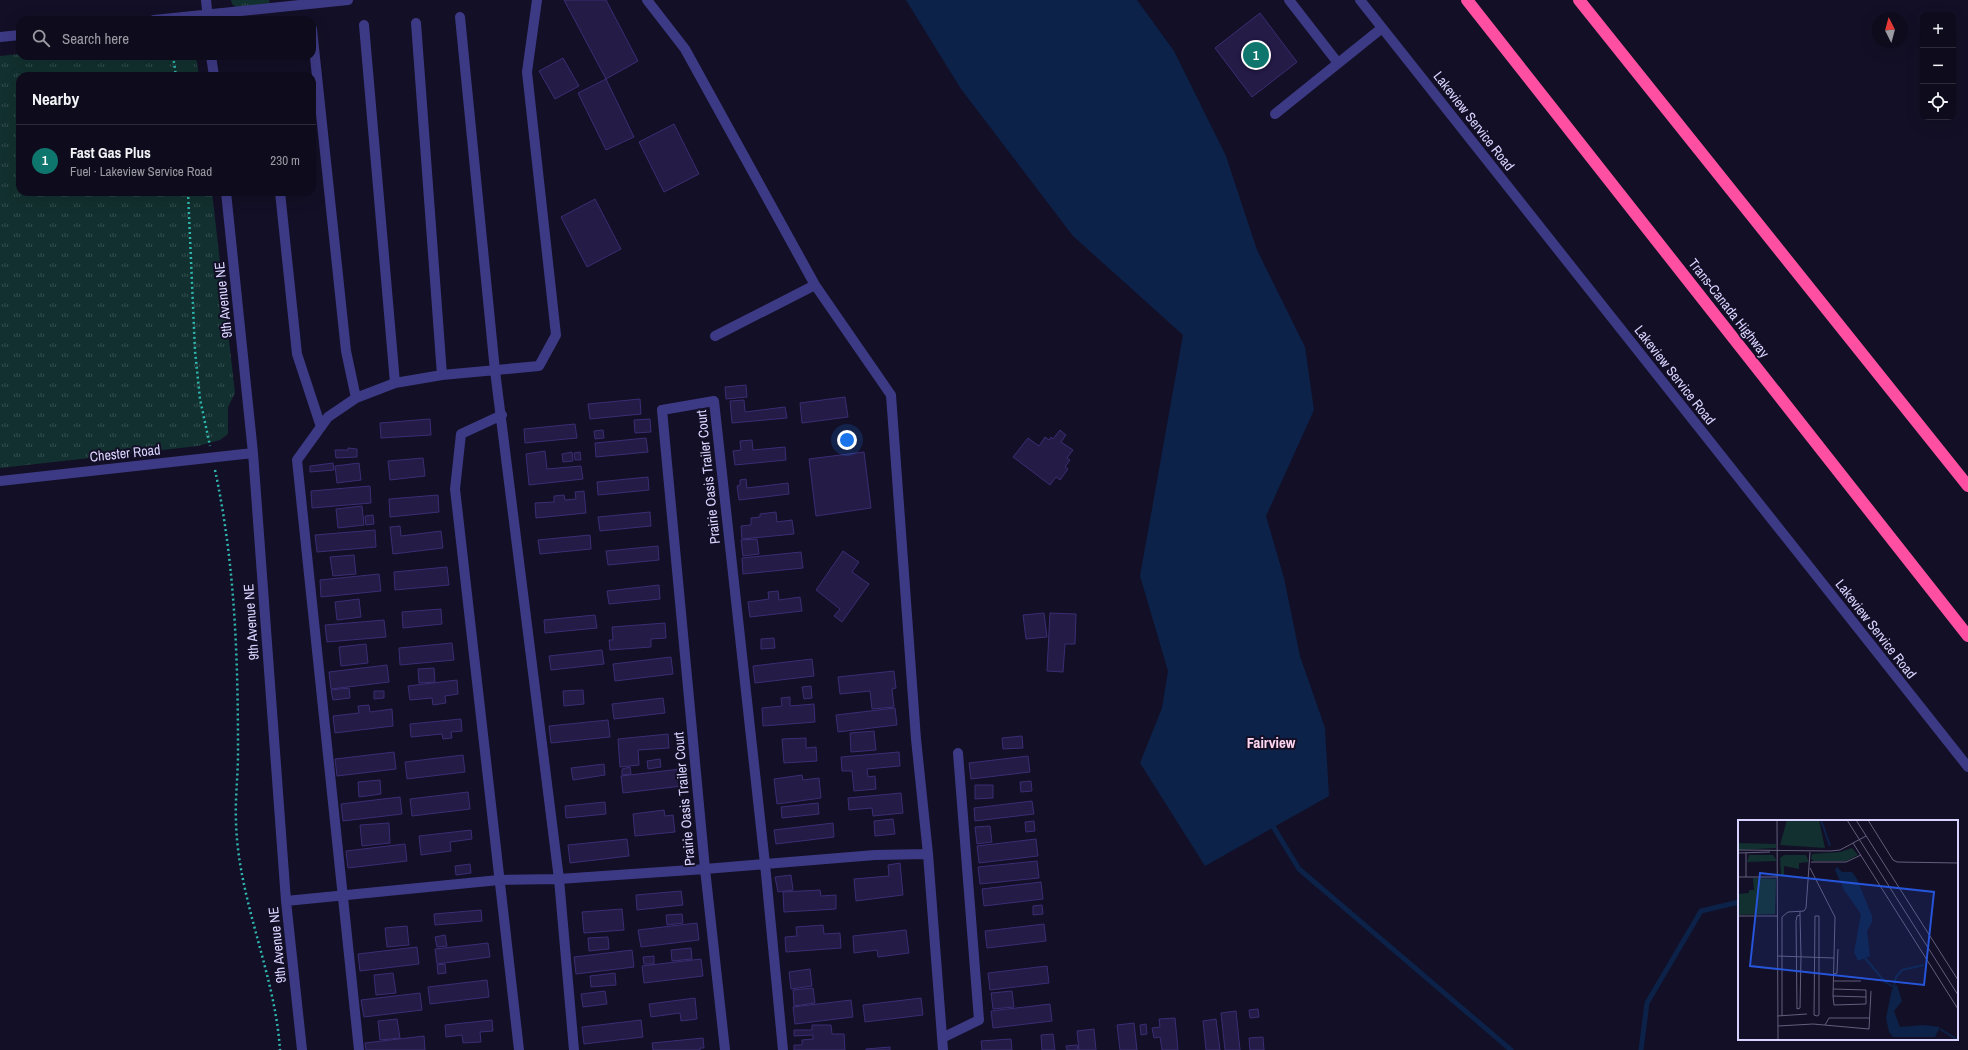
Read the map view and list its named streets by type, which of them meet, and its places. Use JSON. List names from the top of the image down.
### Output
{
  "streets": {
    "highway": ["Trans-Canada Highway"],
    "street": [
      "Lakeview Service Road",
      "9th Avenue NE",
      "Chester Road",
      "Prairie Oasis Trailer Court"
    ]
  },
  "crossings": [
    ["9th Avenue NE", "Chester Road"]
  ],
  "districts": ["Fairview"],
  "north": "top",
  "page": {
    "map_buttons": ["+", "−"],
    "search": "Search here",
    "pins": "1",
    "heading": "Nearby",
    "list": [
      {
        "mark": "1",
        "name": "Fast Gas Plus",
        "note": "Fuel · Lakeview Service Road",
        "value": "230 m"
      }
    ]
  }
}
